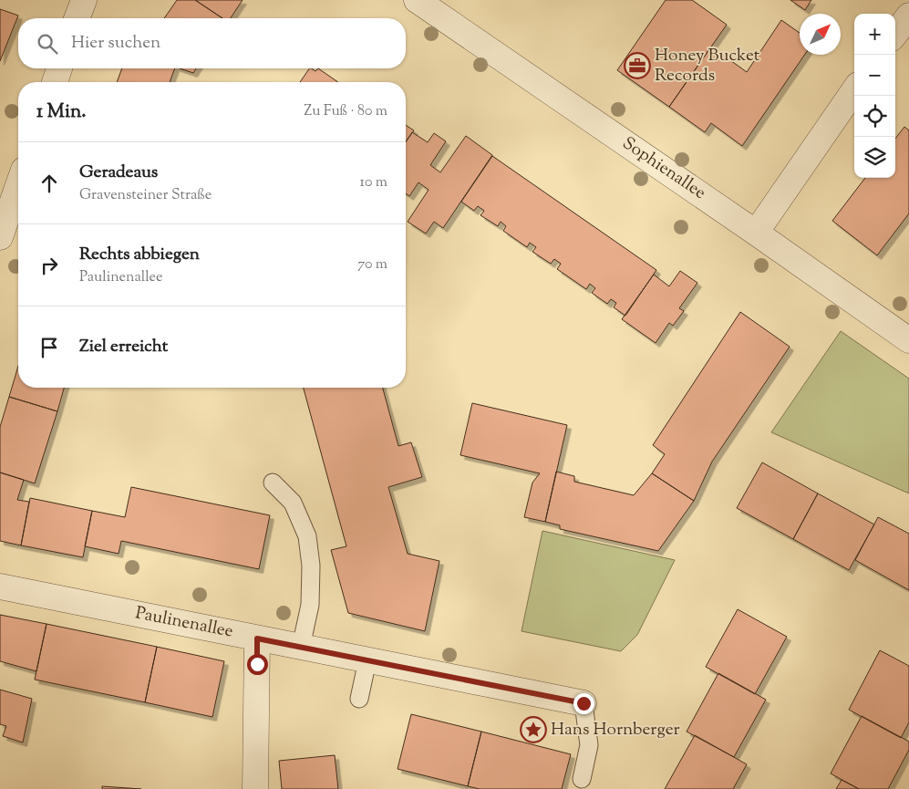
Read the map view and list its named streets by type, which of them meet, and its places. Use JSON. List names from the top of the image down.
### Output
{
  "streets": {
    "street": ["Sophienallee", "Paulinenallee"]
  },
  "places": {
    "office": ["Honey Bucket Records"],
    "place": ["Hans Hornberger"]
  },
  "north": "top right",
  "page": {
    "map_buttons": ["+", "−"],
    "search": "Hier suchen",
    "heading": ["1 Min.", "Zu Fuß · 80 m"],
    "list": [
      ["Geradeaus", "Gravensteiner Straße", "10 m"],
      ["Rechts abbiegen", "Paulinenallee", "70 m"],
      "Ziel erreicht"
    ]
  }
}
